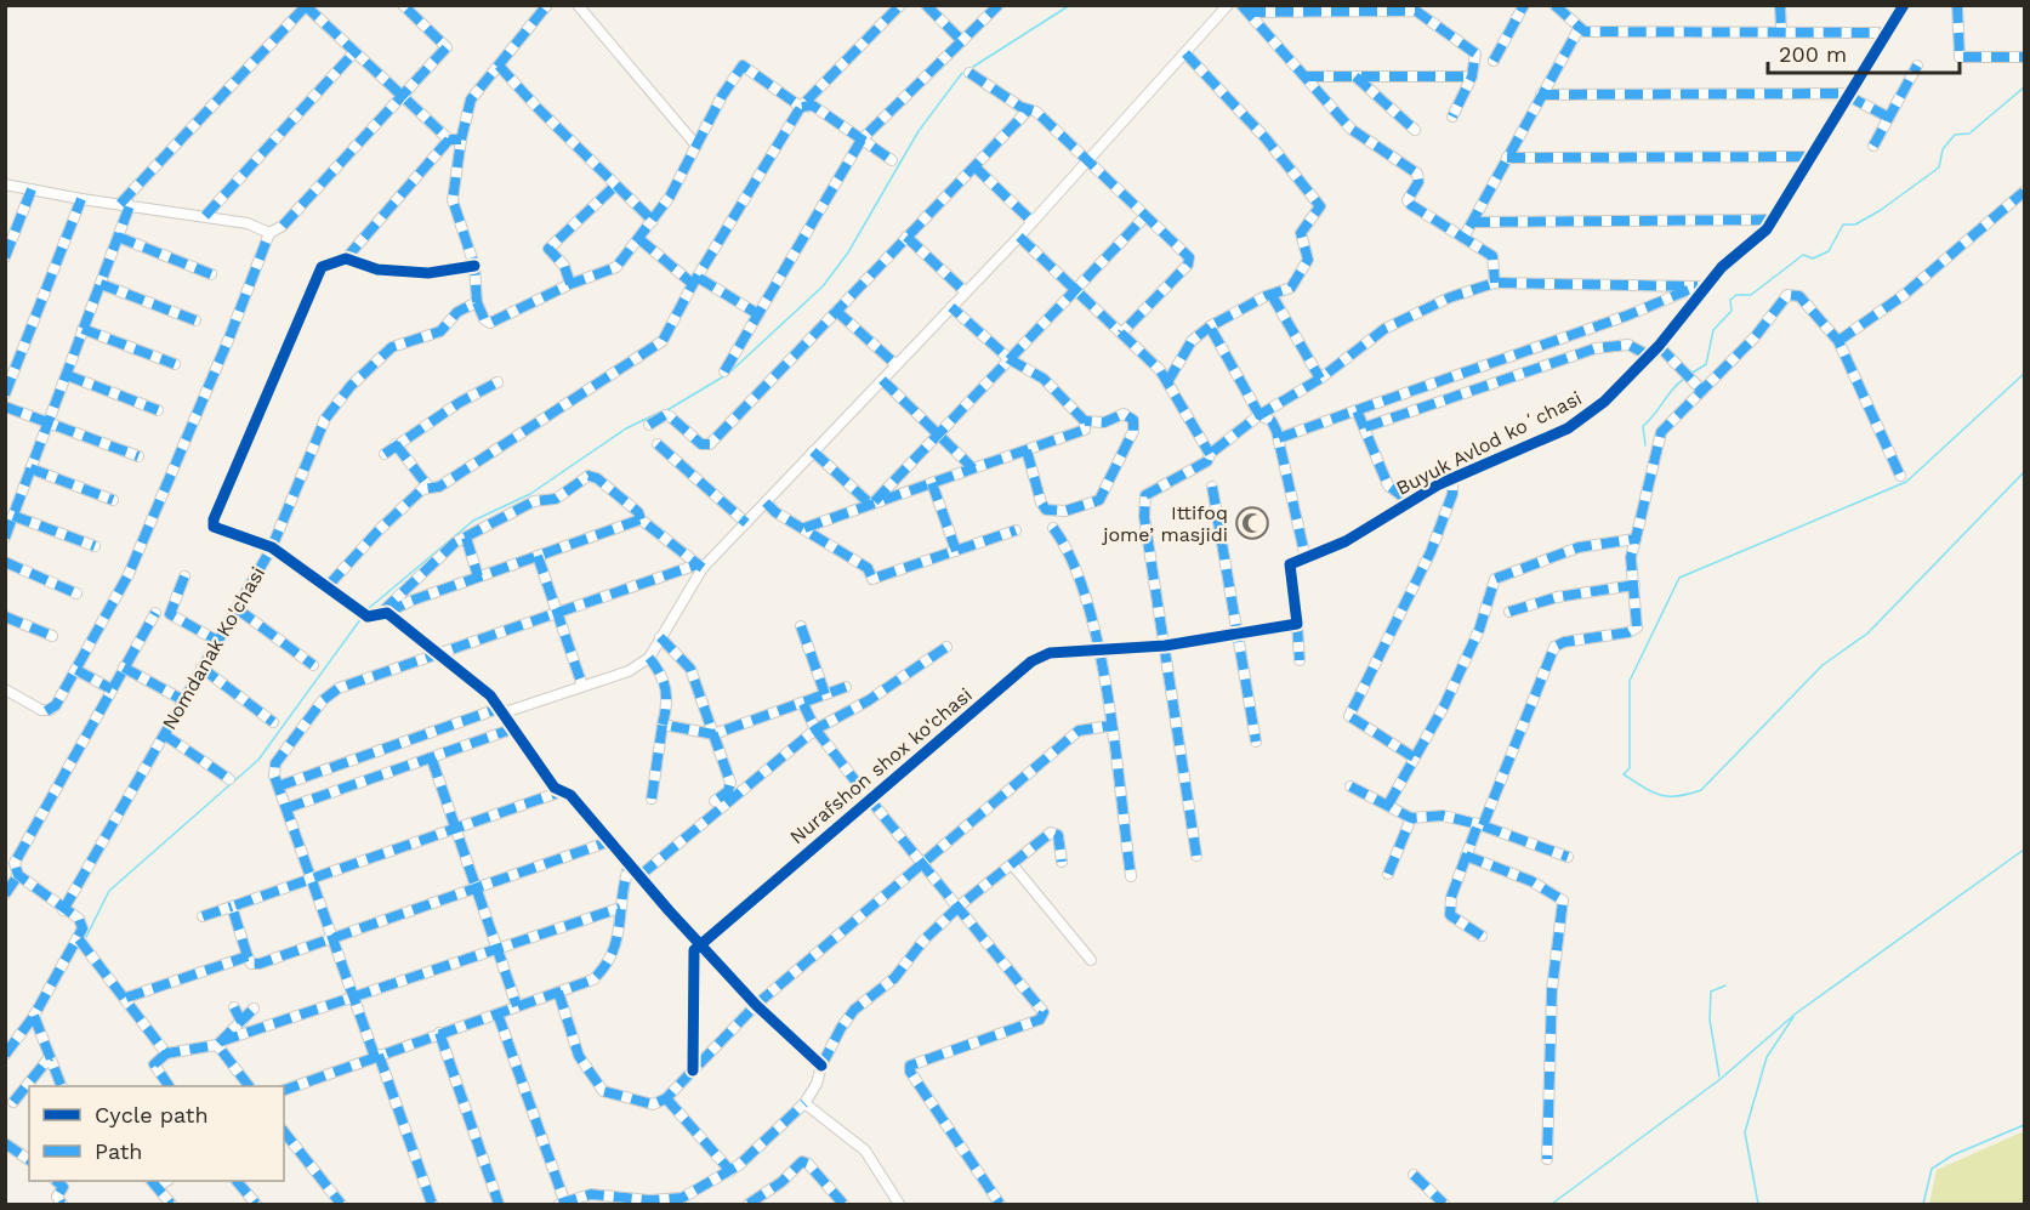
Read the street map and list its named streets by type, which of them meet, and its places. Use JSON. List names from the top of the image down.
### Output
{
  "streets": {
    "street": ["Buyuk Avlod koʻchasi", "Nomdanak Ko'chasi", "Nurafshon shox ko'chasi"]
  },
  "places": {
    "mosque": ["Ittifoq jome’ masjidi"]
  },
  "legend": ["Cycle path", "Path"],
  "scale_bar": "200 m"
}
